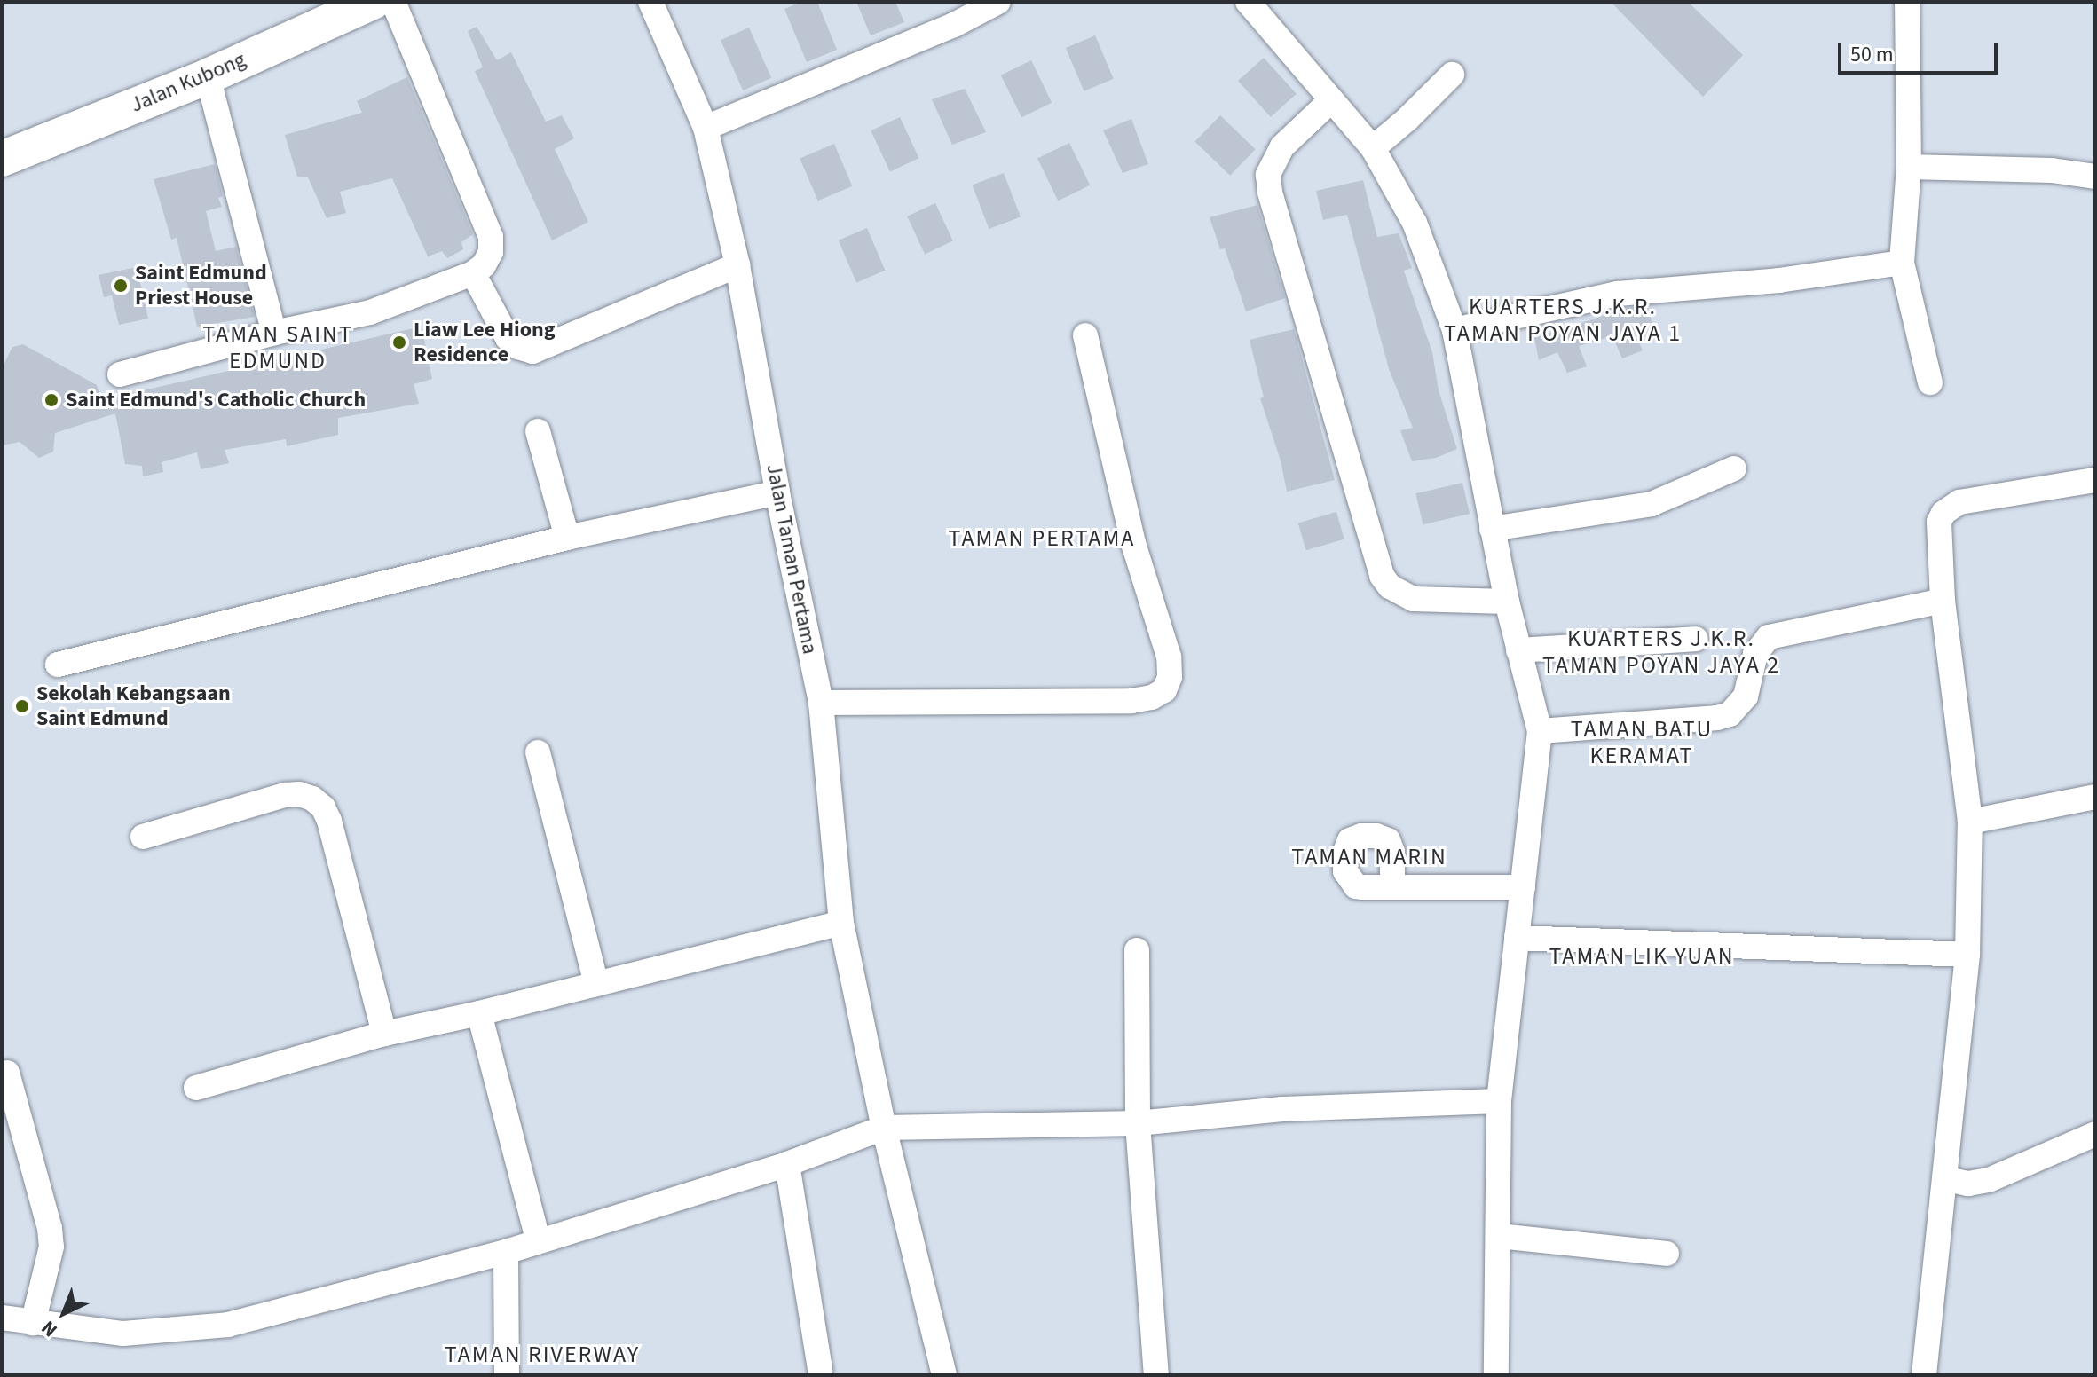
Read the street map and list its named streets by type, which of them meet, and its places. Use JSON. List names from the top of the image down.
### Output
{
  "streets": {
    "highway": ["Jalan Kubong"],
    "street": ["Jalan Taman Pertama"]
  },
  "districts": [
    "KUARTERS J.K.R. TAMAN POYAN JAYA 1",
    "TAMAN SAINT EDMUND",
    "TAMAN PERTAMA",
    "KUARTERS J.K.R. TAMAN POYAN JAYA 2",
    "TAMAN BATU KERAMAT",
    "TAMAN MARIN",
    "TAMAN LIK YUAN",
    "TAMAN RIVERWAY"
  ],
  "places": [
    "Saint Edmund Priest House",
    "Liaw Lee Hiong Residence",
    "Saint Edmund's Catholic Church",
    "Sekolah Kebangsaan Saint Edmund"
  ],
  "scale_bar": "50 m",
  "north": "bottom left"
}
